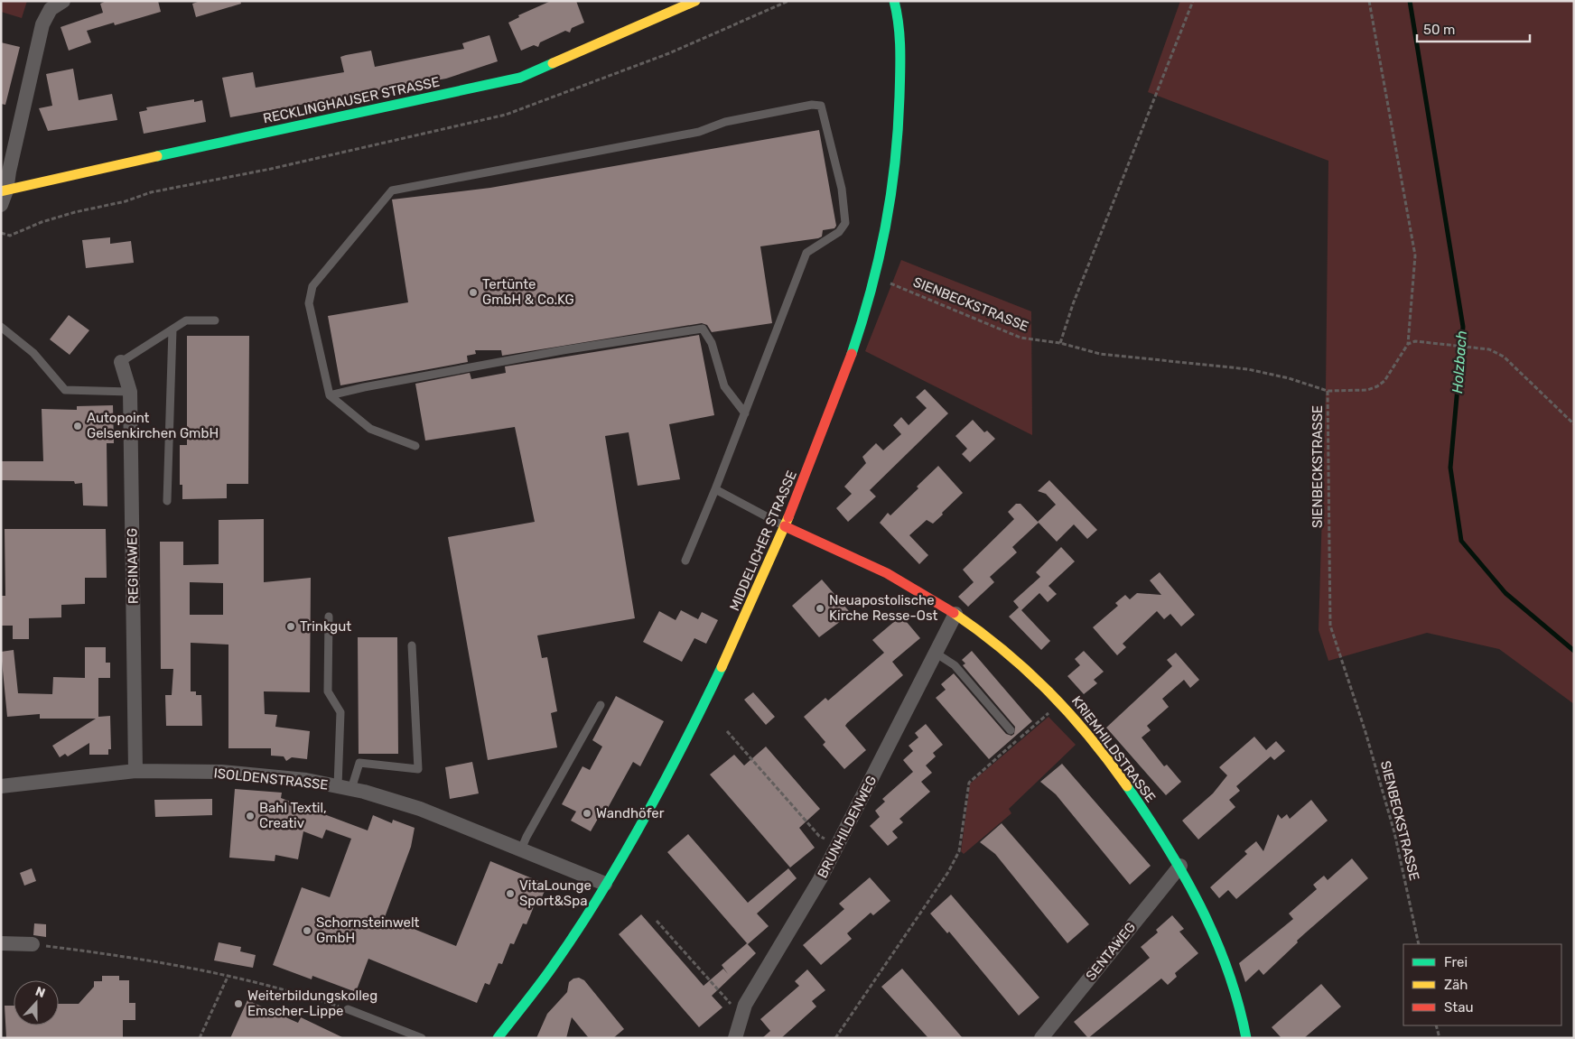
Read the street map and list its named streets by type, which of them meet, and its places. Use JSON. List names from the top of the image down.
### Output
{
  "streets": {
    "street": [
      "RECKLINGHAUSER STRASSE",
      "MIDDELICHER STRASSE",
      "REGINAWEG",
      "KRIEMHILDSTRASSE",
      "ISOLDENSTRASSE",
      "BRUNHILDENWEG",
      "SENTAWEG"
    ],
    "path": ["SIENBECKSTRASSE"]
  },
  "crossings": [
    ["SIENBECKSTRASSE", "MIDDELICHER STRASSE"],
    ["MIDDELICHER STRASSE", "KRIEMHILDSTRASSE"],
    ["MIDDELICHER STRASSE", "ISOLDENSTRASSE"],
    ["REGINAWEG", "ISOLDENSTRASSE"],
    ["KRIEMHILDSTRASSE", "BRUNHILDENWEG"],
    ["KRIEMHILDSTRASSE", "SENTAWEG"]
  ],
  "water": ["Holzbach"],
  "places": [
    "Tertünte GmbH & Co.KG",
    "Autopoint Gelsenkirchen GmbH",
    "Neuapostolische Kirche Resse-Ost",
    "Trinkgut",
    "Wandhöfer",
    "Bahl Textil, Creativ",
    "VitaLounge Sport&Spa",
    "Schornsteinwelt GmbH",
    "Weiterbildungskolleg Emscher-Lippe"
  ],
  "legend": ["Frei", "Zäh", "Stau"],
  "scale_bar": "50 m",
  "north": "top"
}
